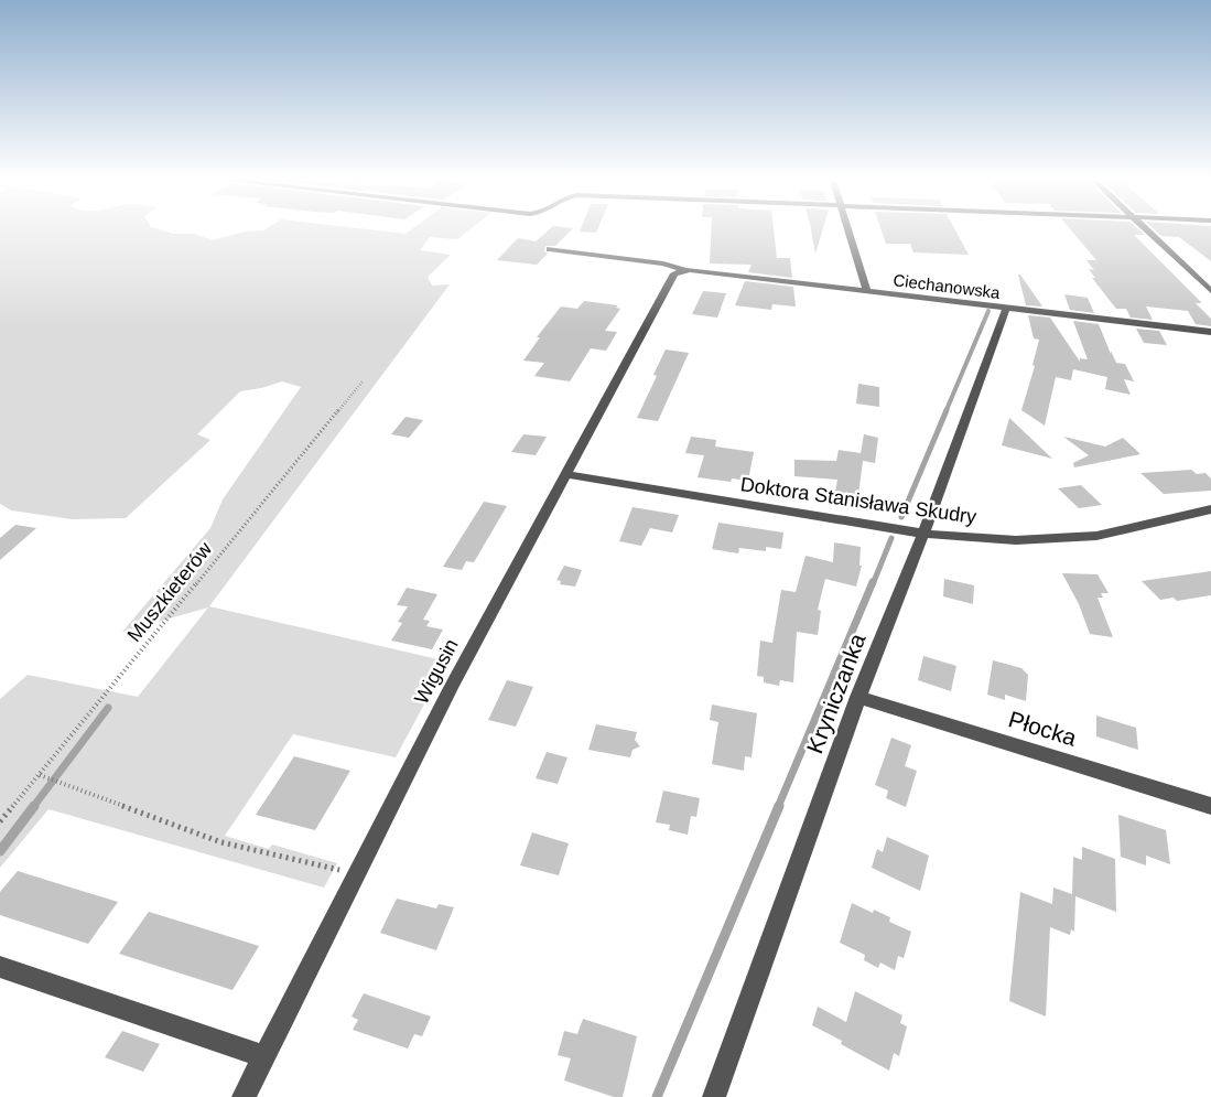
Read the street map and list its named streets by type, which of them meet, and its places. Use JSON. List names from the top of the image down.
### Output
{
  "streets": {
    "street": [
      "Ciechanowska",
      "Doktora Stanisława Skudry",
      "Wigusin",
      "Kryniczanka",
      "Płocka"
    ],
    "path": ["Muszkieterów"]
  },
  "crossings": [
    ["Ciechanowska", "Wigusin"],
    ["Ciechanowska", "Kryniczanka"],
    ["Doktora Stanisława Skudry", "Wigusin"],
    ["Doktora Stanisława Skudry", "Kryniczanka"],
    ["Kryniczanka", "Płocka"]
  ]
}
